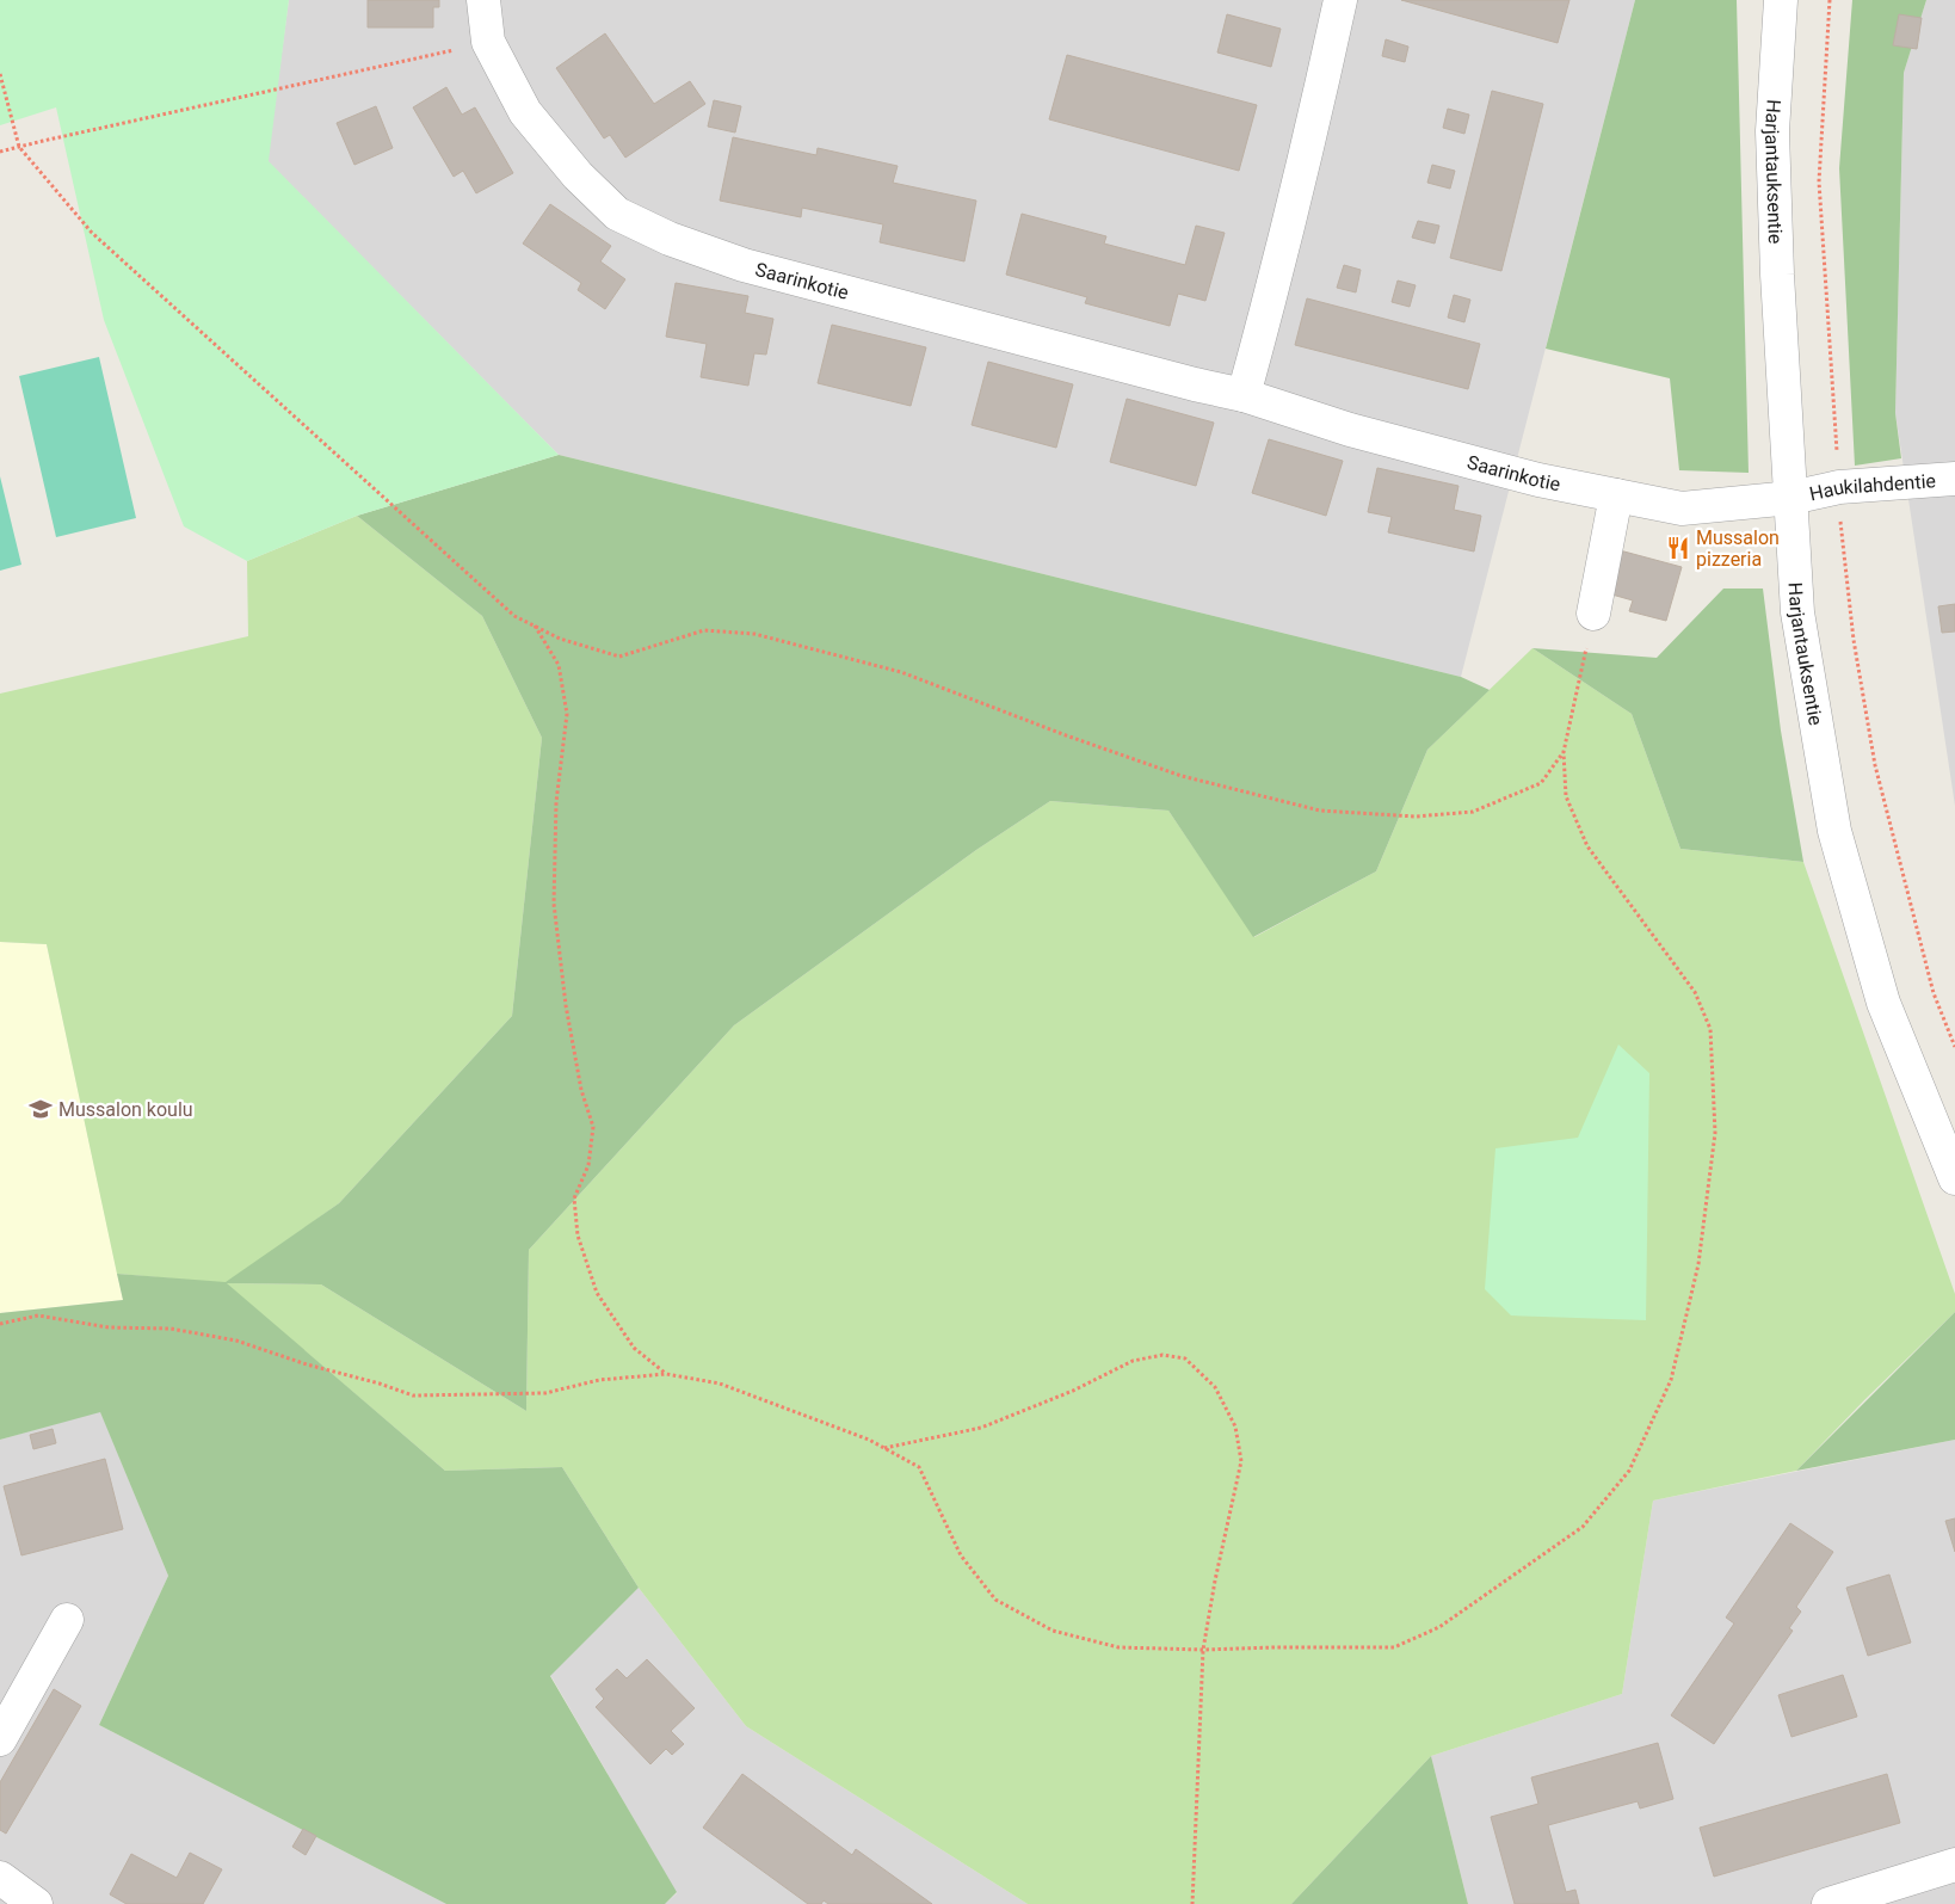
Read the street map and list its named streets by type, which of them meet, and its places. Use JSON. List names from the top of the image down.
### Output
{
  "streets": {
    "street": ["Harjantauksentie", "Saarinkotie", "Haukilahdentie"]
  },
  "crossings": [
    ["Harjantauksentie", "Saarinkotie"],
    ["Harjantauksentie", "Haukilahdentie"],
    ["Saarinkotie", "Haukilahdentie"]
  ],
  "places": {
    "restaurant": ["Mussalon pizzeria"],
    "school or university": ["Mussalon koulu"]
  }
}
